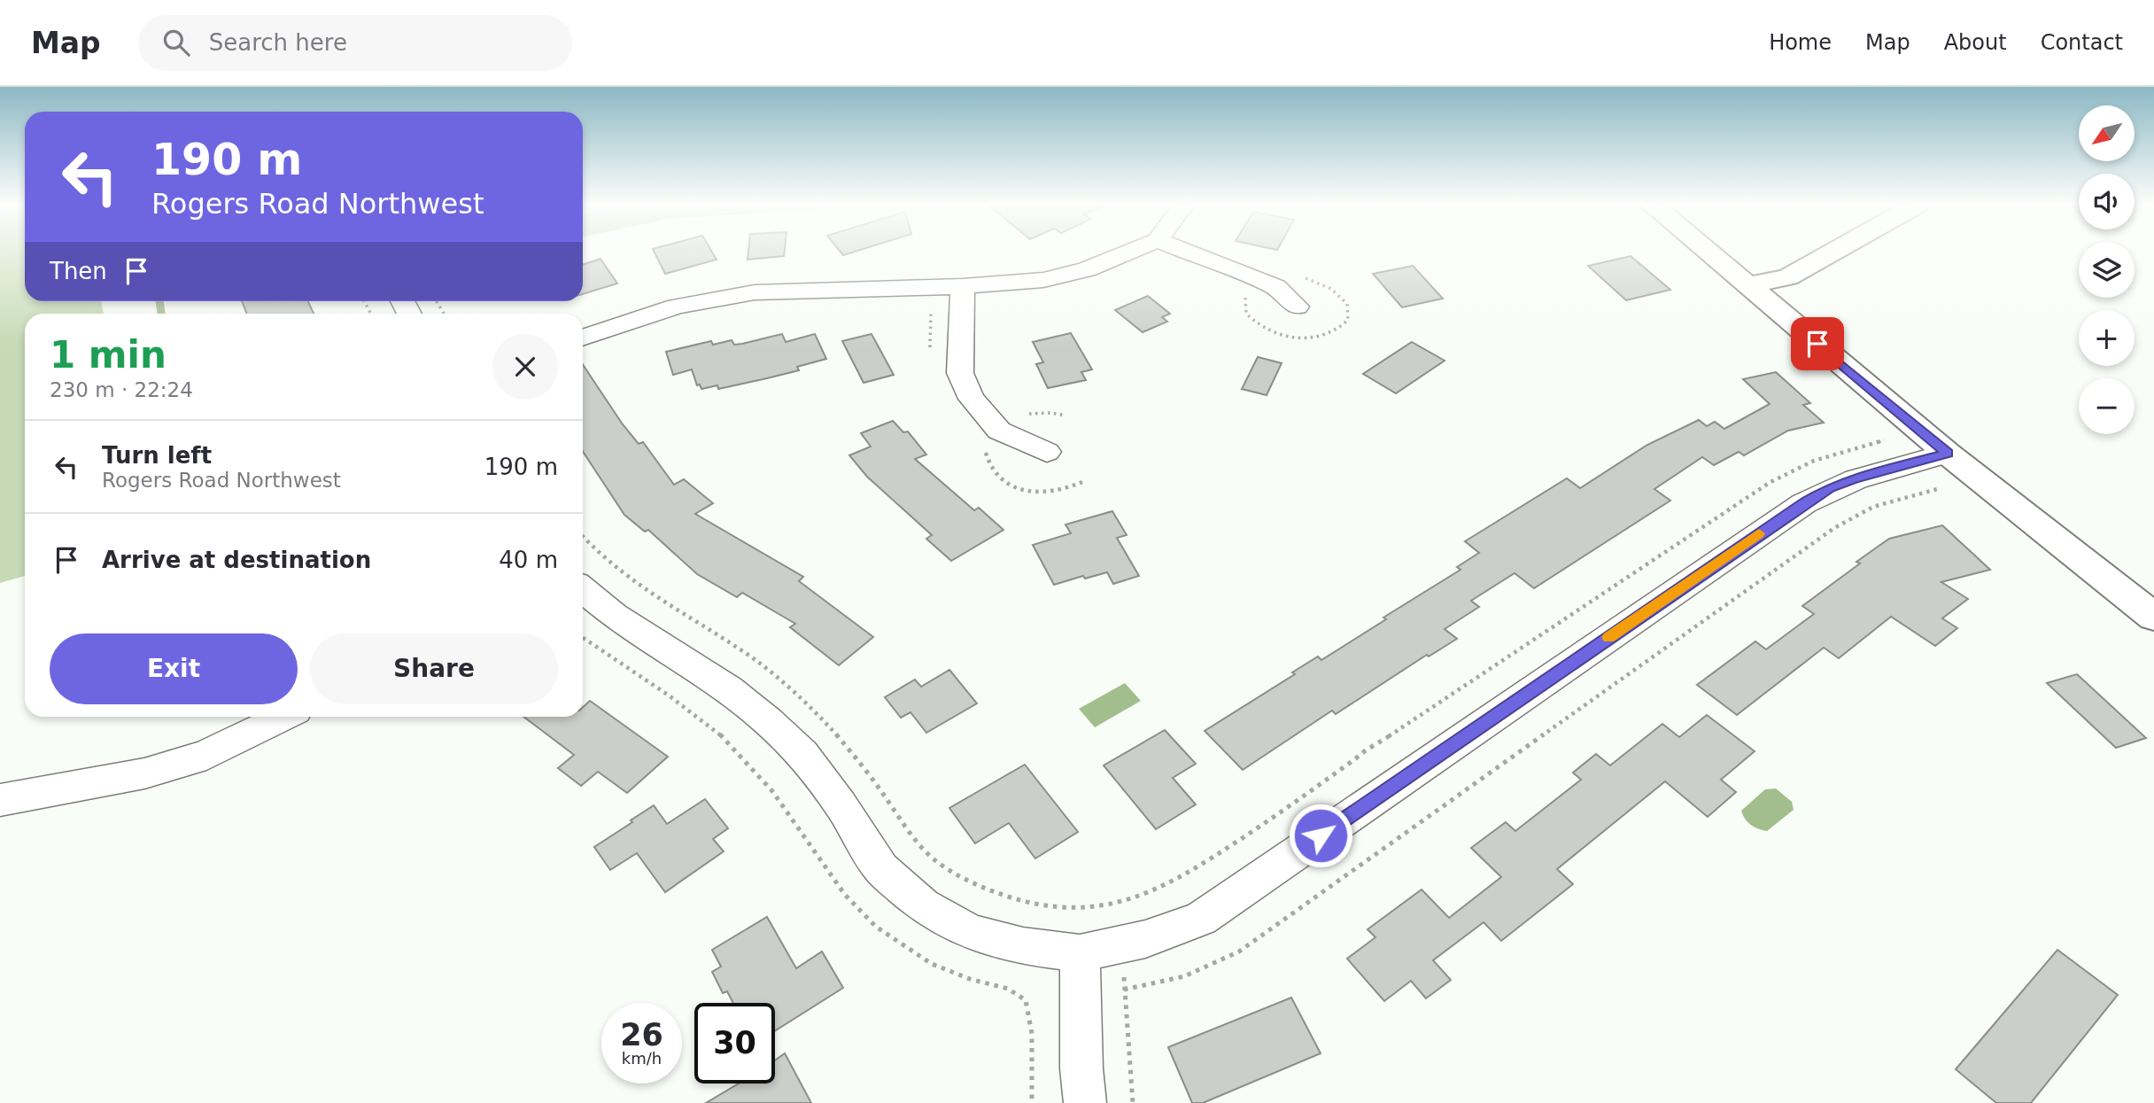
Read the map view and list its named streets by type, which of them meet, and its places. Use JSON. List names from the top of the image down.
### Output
{
  "north": "bottom left",
  "page": {
    "header": "Map",
    "search": "Search here",
    "nav": [
      "Home",
      "Map",
      "About",
      "Contact"
    ],
    "map_buttons": ["+", "−"],
    "turn": ["190 m", "Rogers Road Northwest"],
    "then": "Then",
    "heading": ["1 min", "230 m · 22:24"],
    "list": [
      {
        "name": "Turn left",
        "note": "Rogers Road Northwest",
        "value": "190 m"
      },
      {
        "name": "Arrive at destination",
        "value": "40 m"
      }
    ],
    "buttons": ["Exit", "Share"],
    "speed": "26 km/h",
    "limit": "30"
  }
}
